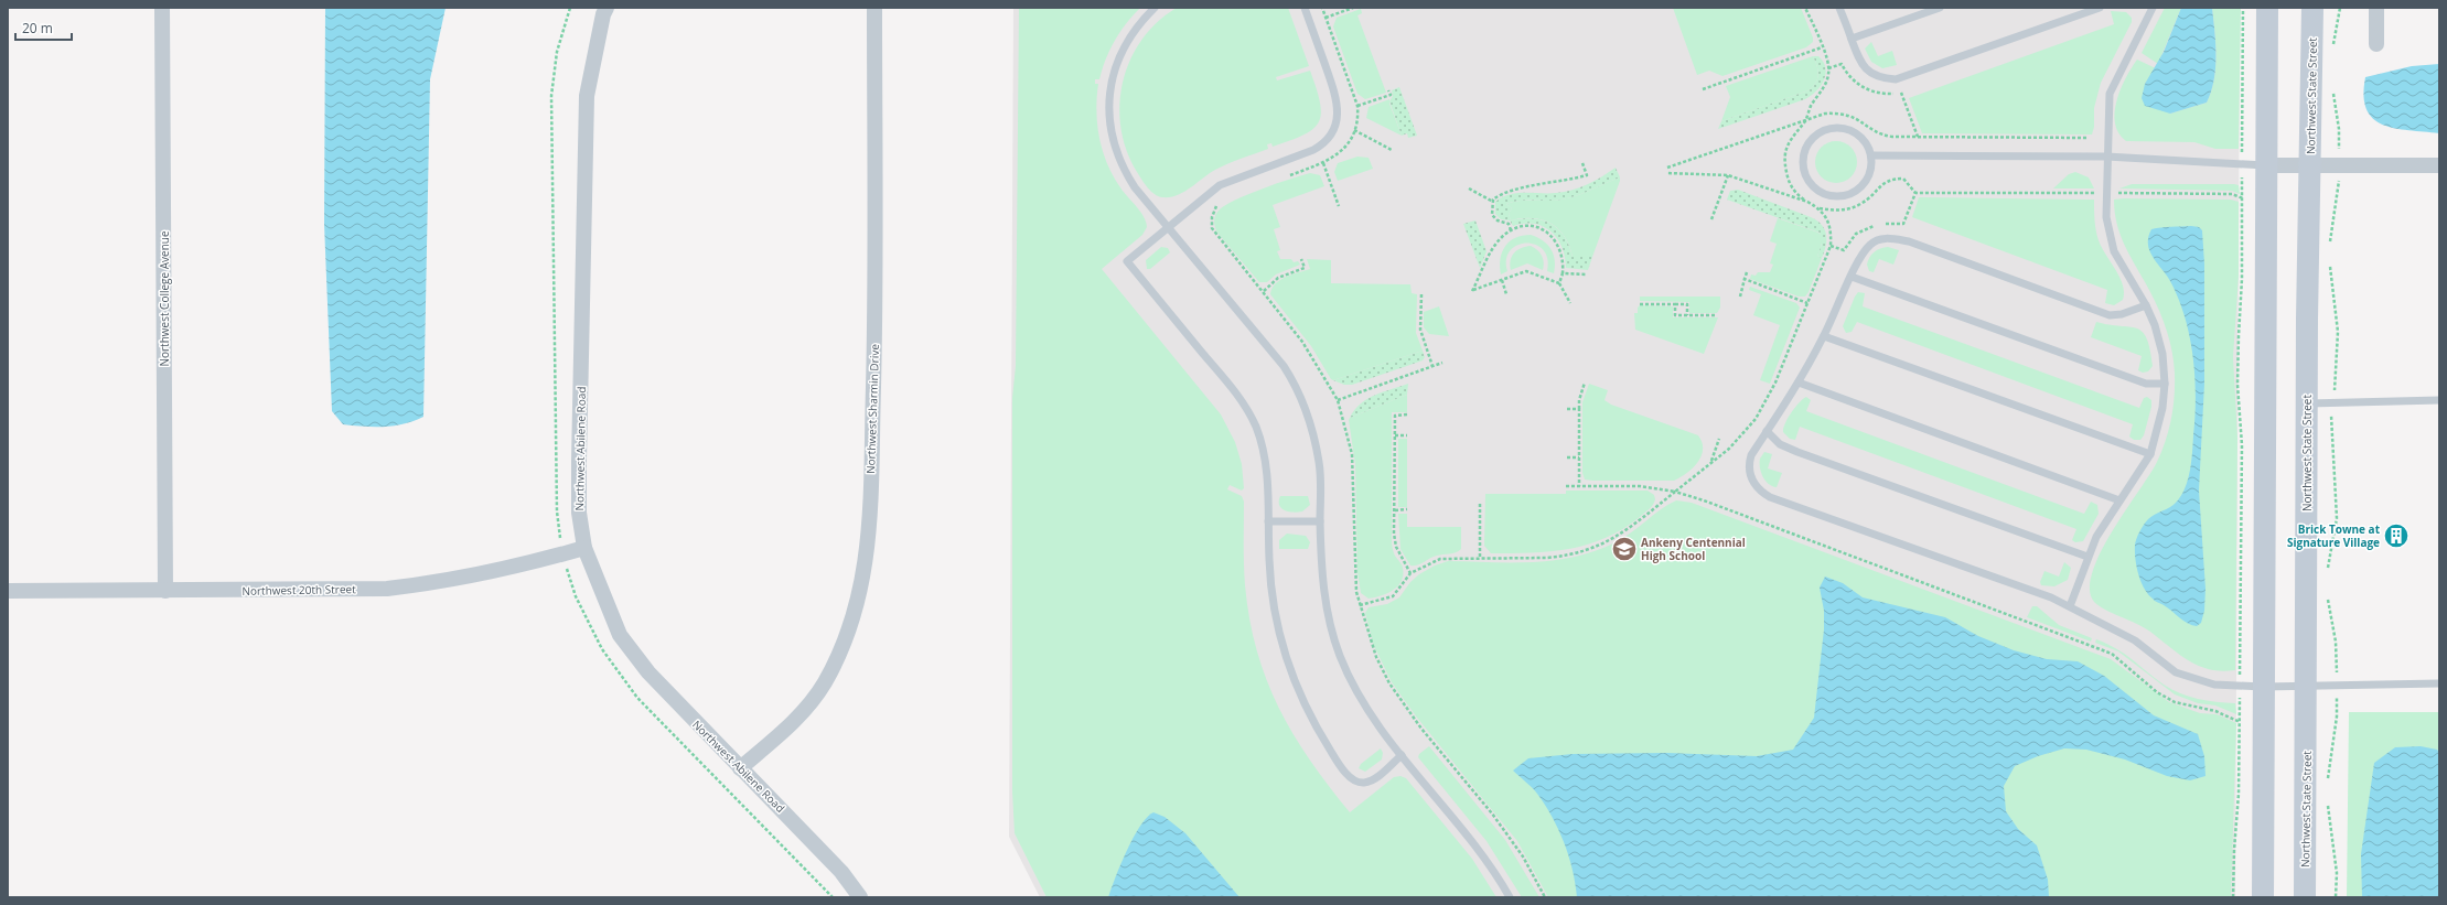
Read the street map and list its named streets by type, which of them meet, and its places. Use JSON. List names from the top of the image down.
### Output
{
  "streets": {
    "main road": ["Northwest State Street"],
    "street": [
      "Northwest College Avenue",
      "Northwest Sharmin Drive",
      "Northwest Abilene Road",
      "Northwest 20th Street"
    ]
  },
  "crossings": [
    ["Northwest College Avenue", "Northwest 20th Street"],
    ["Northwest Sharmin Drive", "Northwest Abilene Road"],
    ["Northwest Abilene Road", "Northwest 20th Street"]
  ],
  "places": {
    "building": ["Brick Towne at Signature Village"],
    "school or university": ["Ankeny Centennial High School"]
  },
  "scale_bar": "20 m"
}
